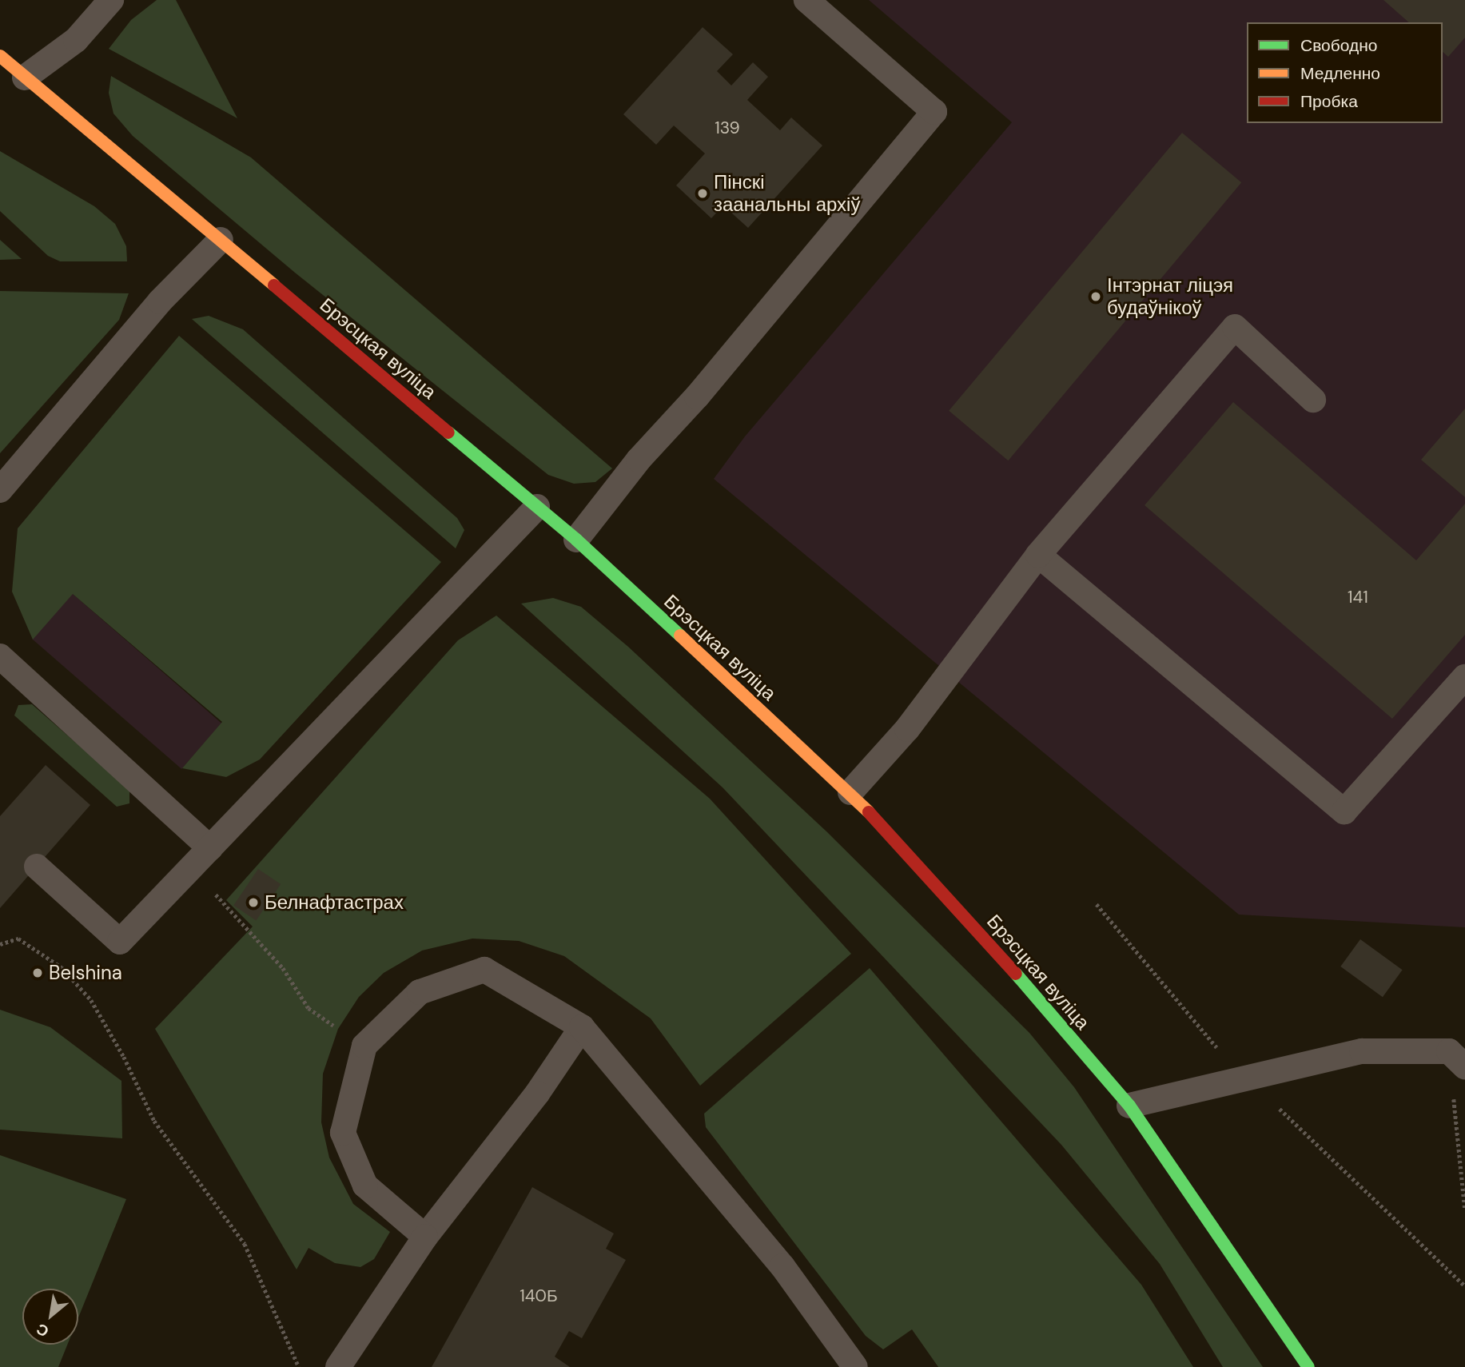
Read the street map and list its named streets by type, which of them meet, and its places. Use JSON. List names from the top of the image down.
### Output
{
  "streets": {
    "main road": ["Брэсцкая вуліца"]
  },
  "places": [
    "Пінскі заанальны архіў",
    "Інтэрнат ліцэя будаўнікоў",
    "Белнафтастрах",
    "Belshina"
  ],
  "house_numbers": ["139", "141", "140Б"],
  "legend": ["Свободно", "Медленно", "Пробка"],
  "north": "bottom left"
}
